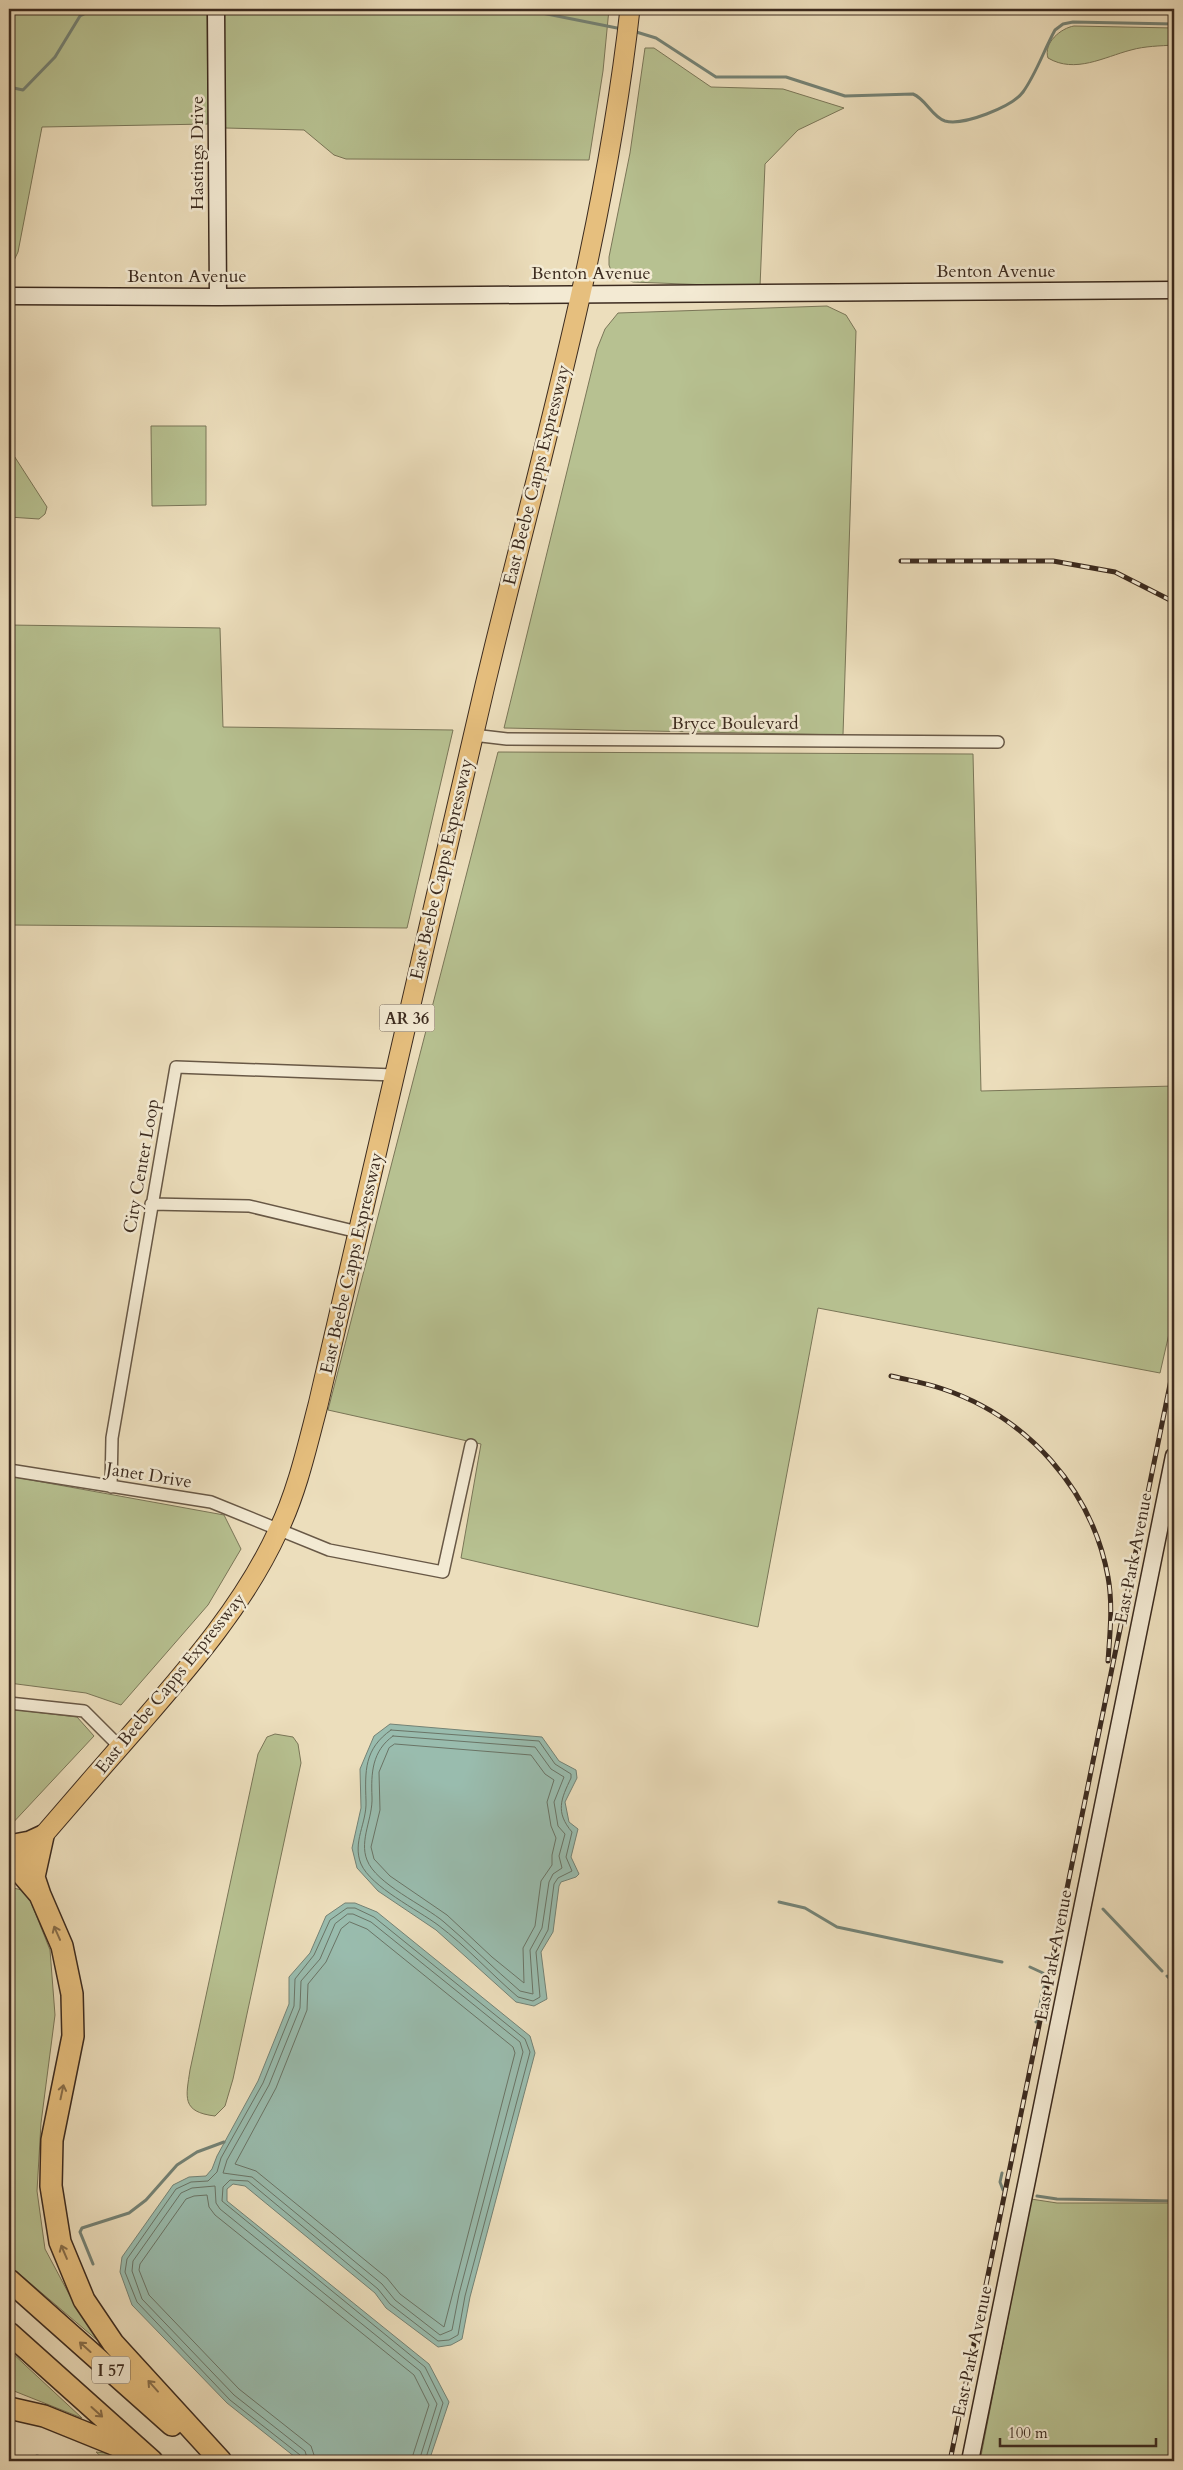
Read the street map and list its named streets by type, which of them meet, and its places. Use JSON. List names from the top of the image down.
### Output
{
  "streets": {
    "highway": ["I 57"],
    "main road": ["East Beebe Capps Expressway", "AR 36"],
    "street": [
      "Hastings Drive",
      "Benton Avenue",
      "Bryce Boulevard",
      "City Center Loop",
      "Janet Drive",
      "East Park Avenue"
    ]
  },
  "crossings": [
    ["Hastings Drive", "Benton Avenue"],
    ["Benton Avenue", "East Beebe Capps Expressway"],
    ["East Beebe Capps Expressway", "Bryce Boulevard"],
    ["East Beebe Capps Expressway", "City Center Loop"],
    ["East Beebe Capps Expressway", "Janet Drive"],
    ["City Center Loop", "Janet Drive"]
  ],
  "scale_bar": "100 m"
}
